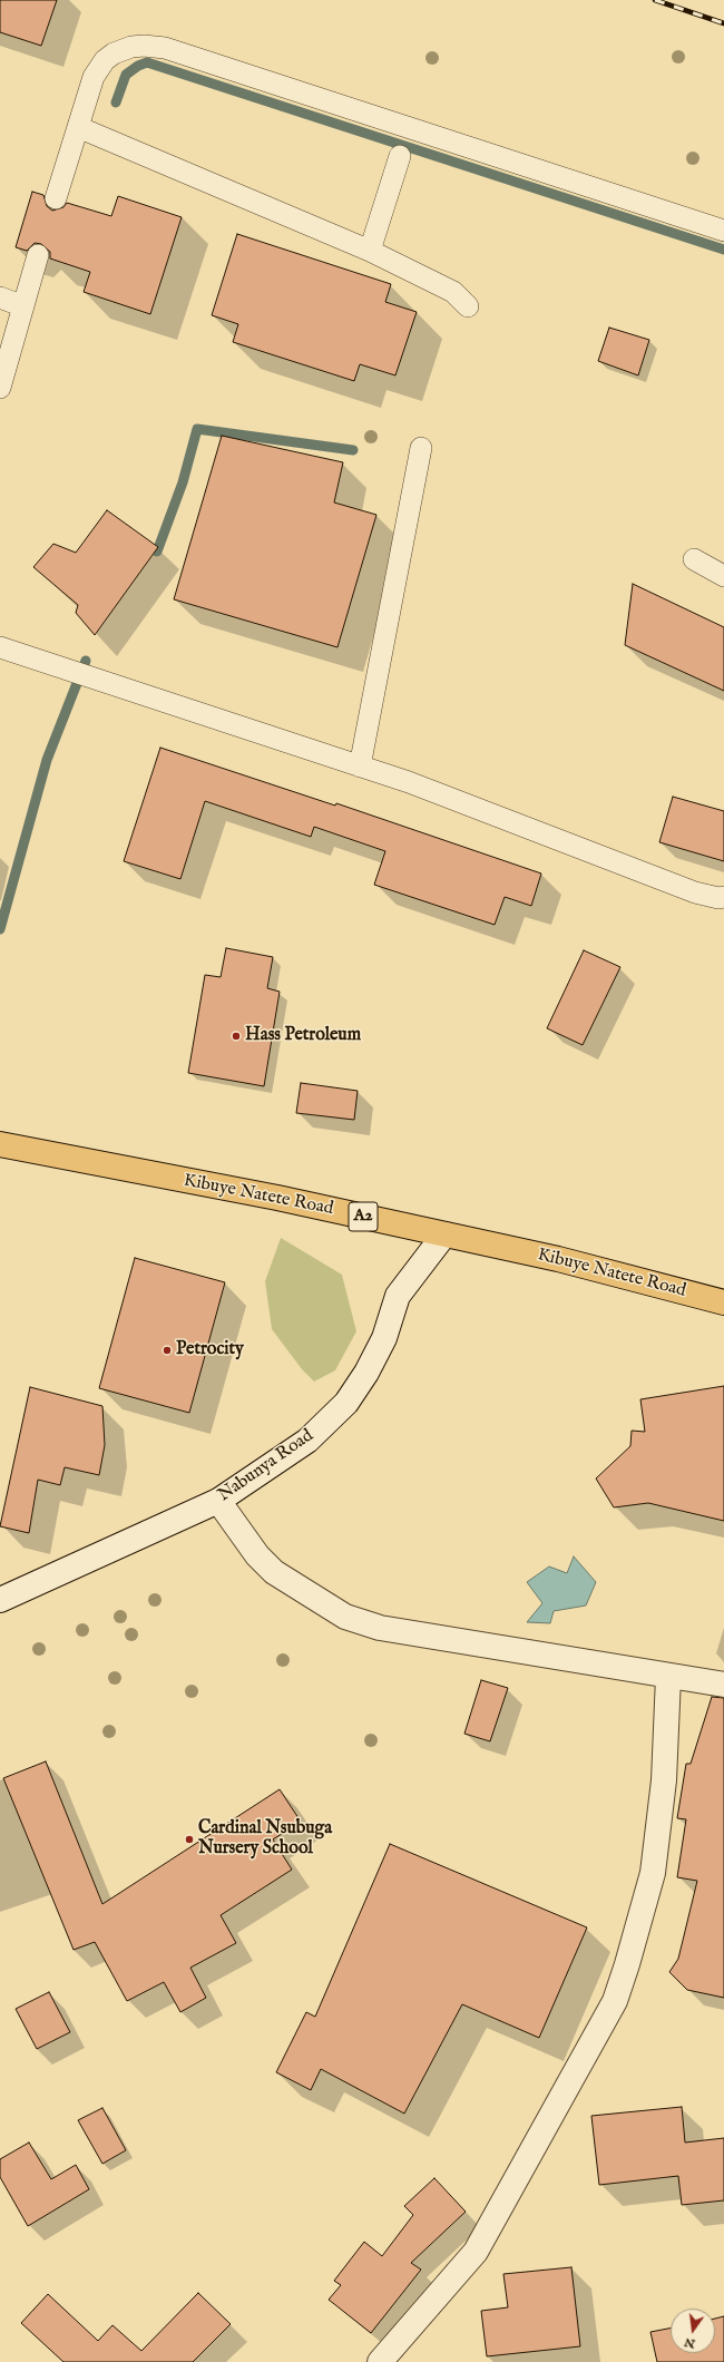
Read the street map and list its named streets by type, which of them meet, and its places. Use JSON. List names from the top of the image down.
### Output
{
  "streets": {
    "main road": ["Kibuye Natete Road", "A2"],
    "street": ["Nabunya Road"]
  },
  "crossings": [
    ["Kibuye Natete Road", "Nabunya Road"]
  ],
  "places": ["Hass Petroleum", "Petrocity", "Cardinal Nsubuga Nursery School"],
  "north": "bottom"
}
